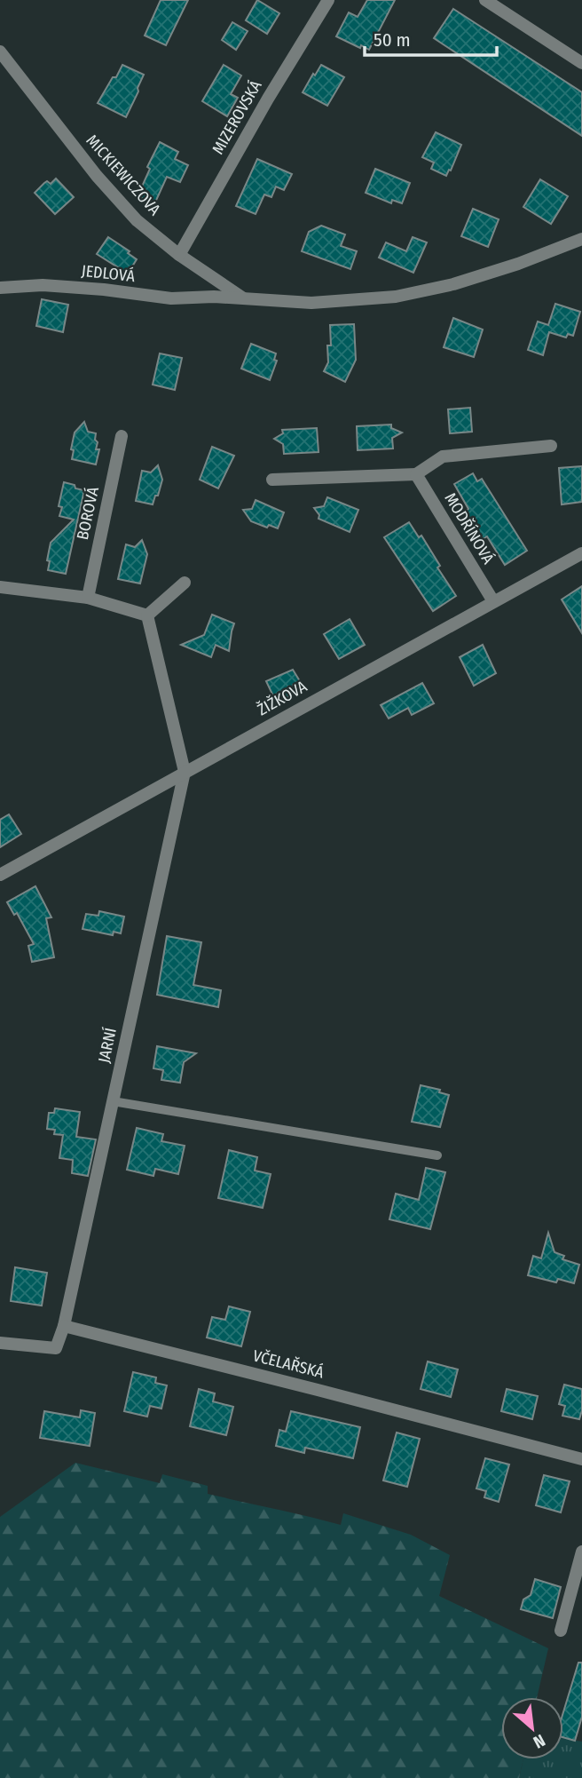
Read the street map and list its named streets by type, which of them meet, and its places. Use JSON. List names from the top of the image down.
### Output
{
  "streets": {
    "street": [
      "MIZEROVSKÁ",
      "MICKIEWICZOVA",
      "JEDLOVÁ",
      "BOROVÁ",
      "MODŘÍNOVÁ",
      "ŽIŽKOVA",
      "JARNÍ",
      "VČELAŘSKÁ"
    ]
  },
  "crossings": [
    ["MIZEROVSKÁ", "MICKIEWICZOVA"],
    ["MICKIEWICZOVA", "JEDLOVÁ"],
    ["MODŘÍNOVÁ", "ŽIŽKOVA"],
    ["ŽIŽKOVA", "JARNÍ"],
    ["JARNÍ", "VČELAŘSKÁ"]
  ],
  "scale_bar": "50 m",
  "north": "bottom right"
}
